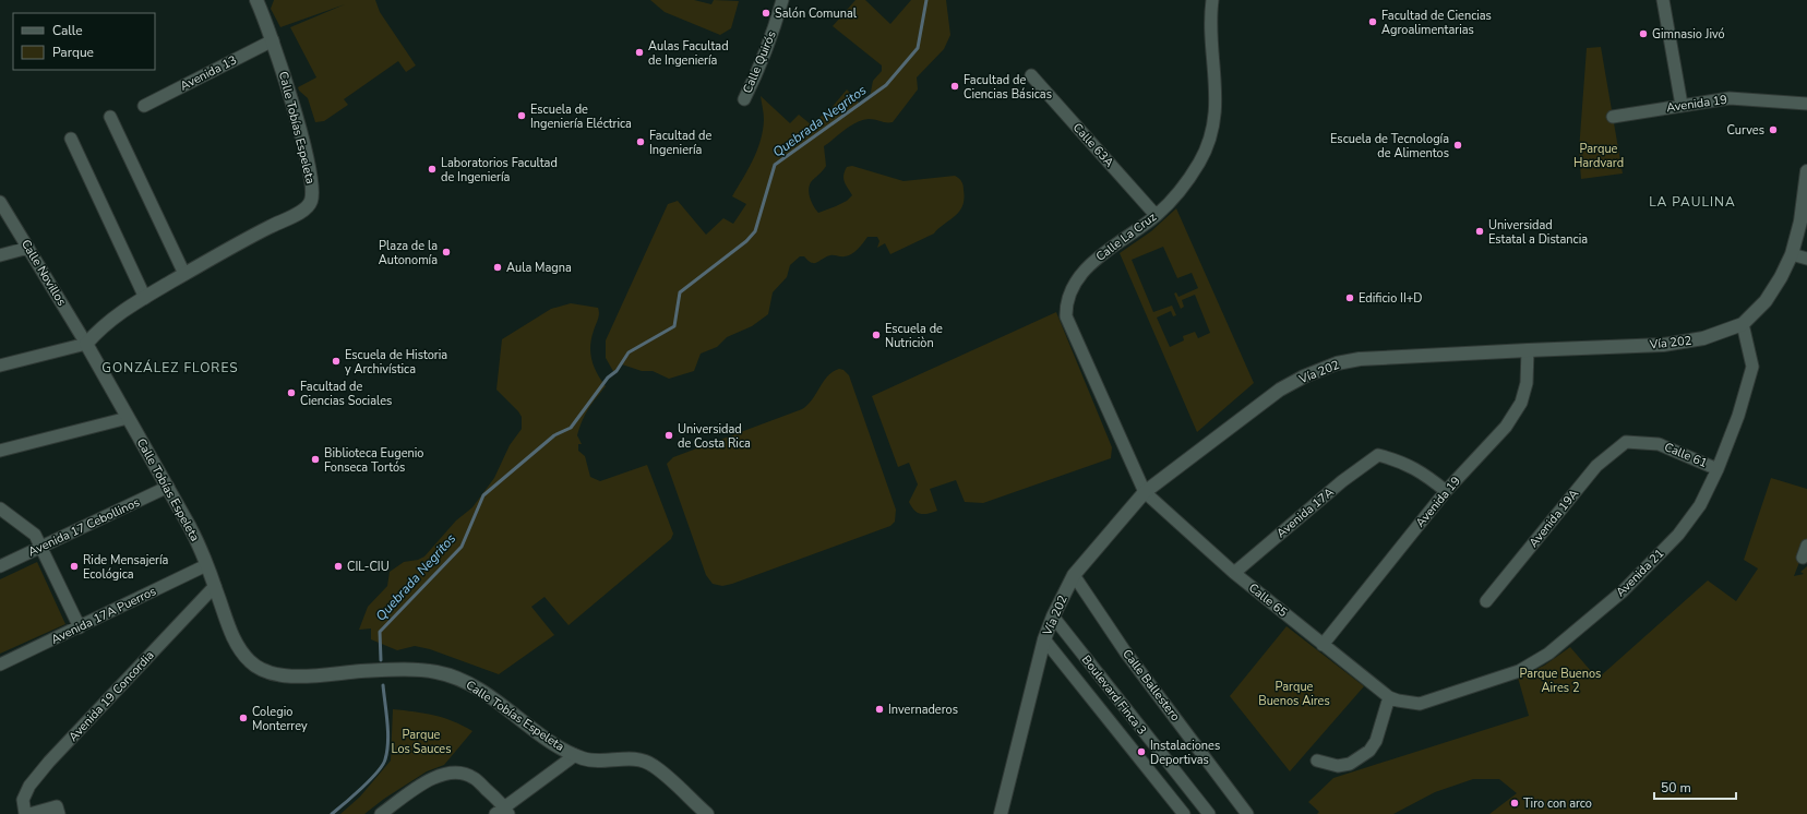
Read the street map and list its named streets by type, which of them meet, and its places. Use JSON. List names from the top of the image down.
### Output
{
  "streets": {
    "street": [
      "Calle Quirós",
      "Avenida 13",
      "Avenida 19",
      "Calle Tobías Espeleta",
      "Calle 63A",
      "Calle La Cruz",
      "Calle Novillos",
      "Vía 202",
      "Calle 61",
      "Avenida 17A",
      "Avenida 19A",
      "Avenida 17 Cebollinos",
      "Avenida 21",
      "Calle 65",
      "Avenida 17A Puerros",
      "Calle Ballestero",
      "Boulevard Finca 3",
      "Avenida 19 Concordia"
    ]
  },
  "crossings": [
    ["Avenida 13", "Calle Tobías Espeleta"],
    ["Avenida 19", "Vía 202"],
    ["Avenida 19", "Avenida 17A"],
    ["Avenida 19", "Calle 65"],
    ["Calle Tobías Espeleta", "Calle Novillos"],
    ["Calle Tobías Espeleta", "Avenida 17 Cebollinos"],
    ["Calle Tobías Espeleta", "Avenida 17A Puerros"],
    ["Calle Tobías Espeleta", "Avenida 19 Concordia"],
    ["Calle 63A", "Calle La Cruz"],
    ["Calle La Cruz", "Vía 202"],
    ["Calle La Cruz", "Calle 65"],
    ["Vía 202", "Avenida 21"],
    ["Vía 202", "Calle 65"],
    ["Vía 202", "Calle Ballestero"],
    ["Vía 202", "Boulevard Finca 3"],
    ["Calle 61", "Avenida 19A"],
    ["Calle 61", "Avenida 21"],
    ["Avenida 17A", "Calle 65"],
    ["Avenida 21", "Calle 65"]
  ],
  "districts": ["LA PAULINA", "GONZÁLEZ FLORES"],
  "water": ["Quebrada Negritos"],
  "parks": [
    "Parque Hardvard",
    "Parque Buenos Aires 2",
    "Parque Buenos Aires",
    "Parque Los Sauces"
  ],
  "places": [
    "Salón Comunal",
    "Facultad de Ciencias Agroalimentarias",
    "Gimnasio Jivó",
    "Aulas Facultad de Ingeniería",
    "Facultad de Ciencias Básicas",
    "Escuela de Ingeniería Eléctrica",
    "Curves",
    "Facultad de Ingeniería",
    "Escuela de Tecnología de Alimentos",
    "Laboratorios Facultad de Ingeniería",
    "Universidad Estatal a Distancia",
    "Plaza de la Autonomía",
    "Aula Magna",
    "Edificio II+D",
    "Escuela de Nutriciòn",
    "Escuela de Historia y Archivística",
    "Facultad de Ciencias Sociales",
    "Universidad de Costa Rica",
    "Biblioteca Eugenio Fonseca Tortós",
    "Ride Mensajería Ecológica",
    "CIL-CIU",
    "Invernaderos",
    "Colegio Monterrey",
    "Instalaciones Deportivas",
    "Tiro con arco"
  ],
  "legend": ["Calle", "Parque"],
  "scale_bar": "50 m"
}
